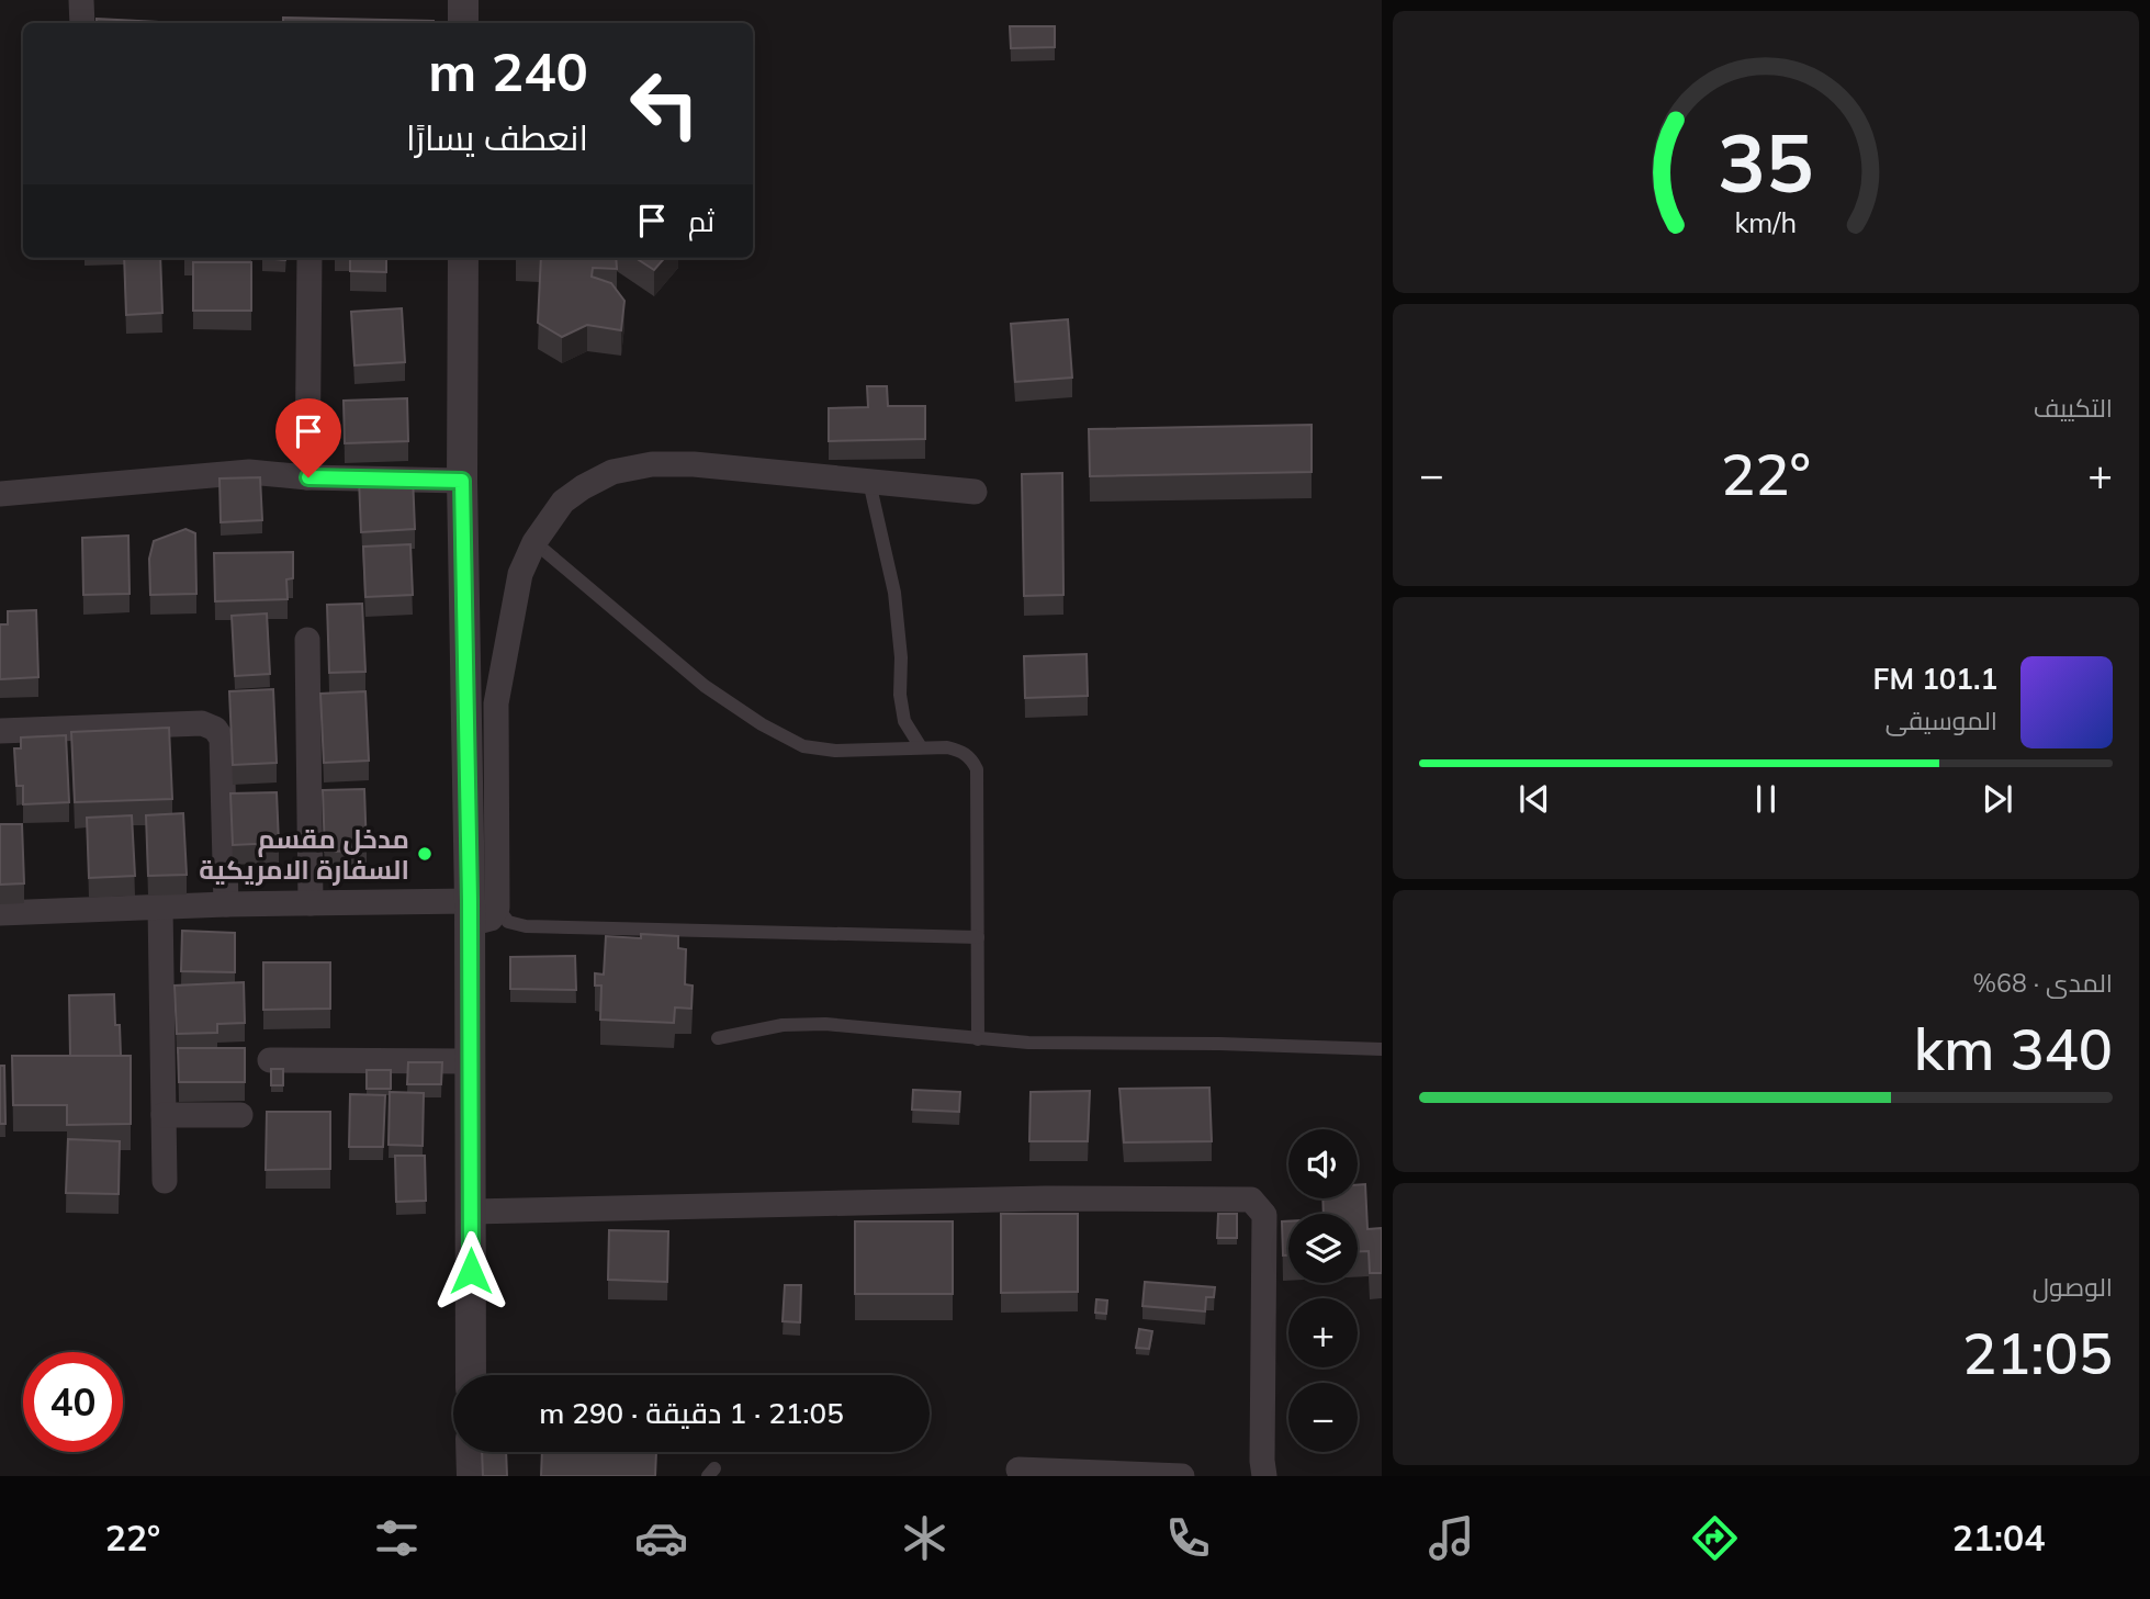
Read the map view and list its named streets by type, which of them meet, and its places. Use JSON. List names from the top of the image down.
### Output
{
  "places": ["مدخل مقسم السفارة الامريكية"],
  "page": {
    "turn": ["240 m", "انعطف يسارًا"],
    "then": "ثم",
    "tile": [
      "التكييف",
      ["المدى · 68%", "340 km"],
      ["الوصول", "21:05"]
    ],
    "heat": ["−", "22°", "+"],
    "song": ["101.1 FM", "الموسيقى"],
    "map_buttons": ["+", "−"],
    "limit": "40",
    "trip": "21:05 · 1 دقيقة · 290 m",
    "tabs": ["21:04", "22°"],
    "gauge": ["35", "km/h"]
  }
}
